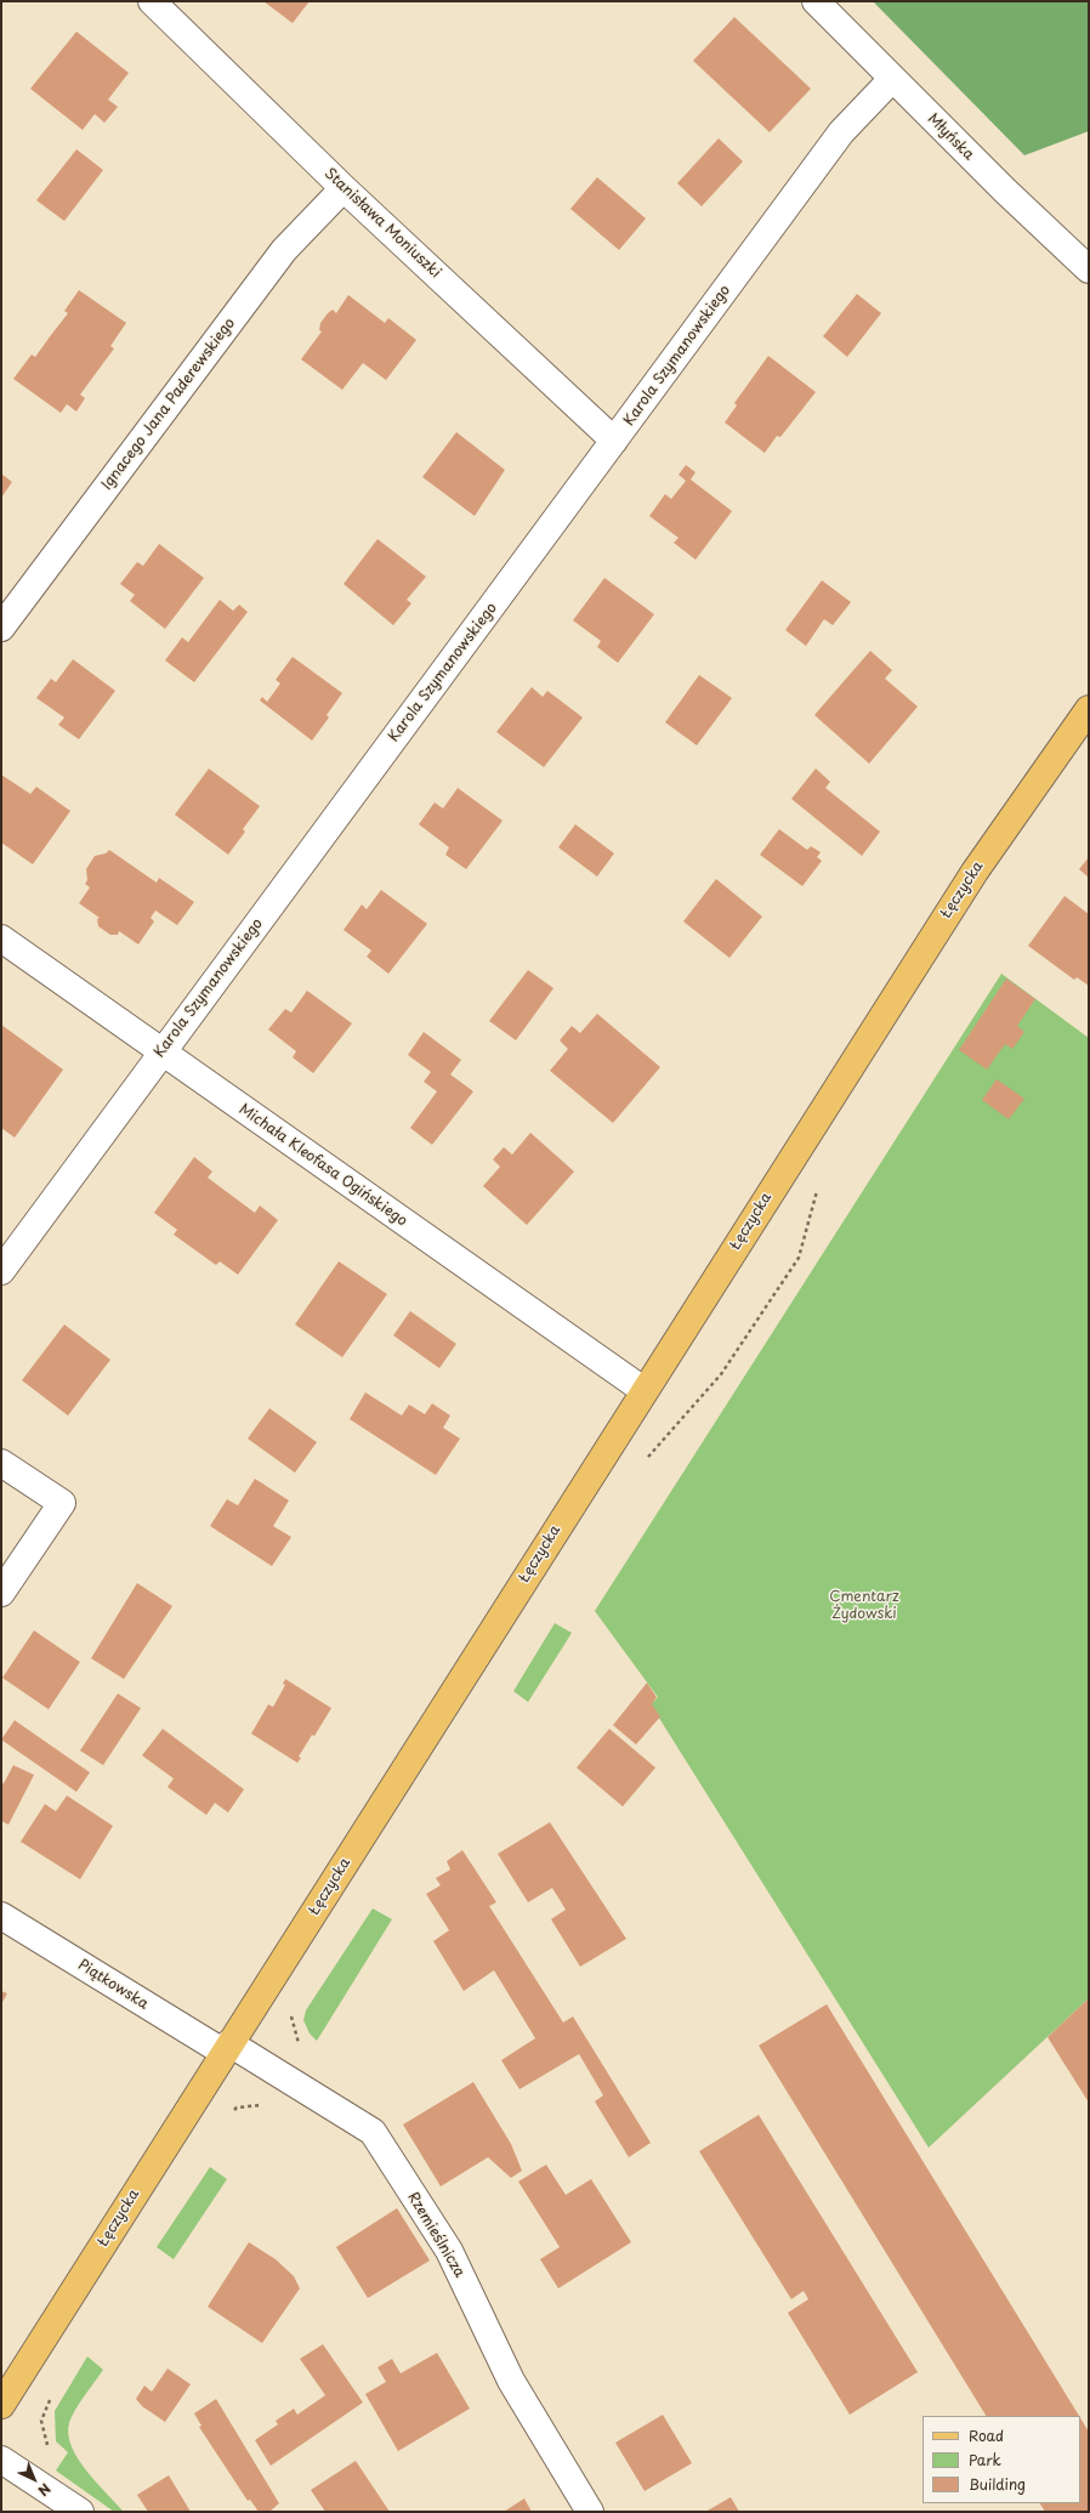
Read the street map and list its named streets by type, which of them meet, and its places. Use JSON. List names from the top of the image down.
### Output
{
  "streets": {
    "main road": ["Łęczycka"],
    "street": [
      "Młyńska",
      "Stanisława Moniuszki",
      "Karola Szymanowskiego",
      "Ignacego Jana Paderewskiego",
      "Michała Kleofasa Ogińskiego",
      "Piątkowska",
      "Rzemieślnicza"
    ]
  },
  "crossings": [
    ["Młyńska", "Karola Szymanowskiego"],
    ["Stanisława Moniuszki", "Karola Szymanowskiego"],
    ["Stanisława Moniuszki", "Ignacego Jana Paderewskiego"],
    ["Karola Szymanowskiego", "Michała Kleofasa Ogińskiego"],
    ["Łęczycka", "Michała Kleofasa Ogińskiego"],
    ["Łęczycka", "Piątkowska"],
    ["Łęczycka", "Rzemieślnicza"],
    ["Piątkowska", "Rzemieślnicza"]
  ],
  "parks": ["Cmentarz Żydowski"],
  "legend": ["Road", "Park", "Building"],
  "north": "bottom right"
}
